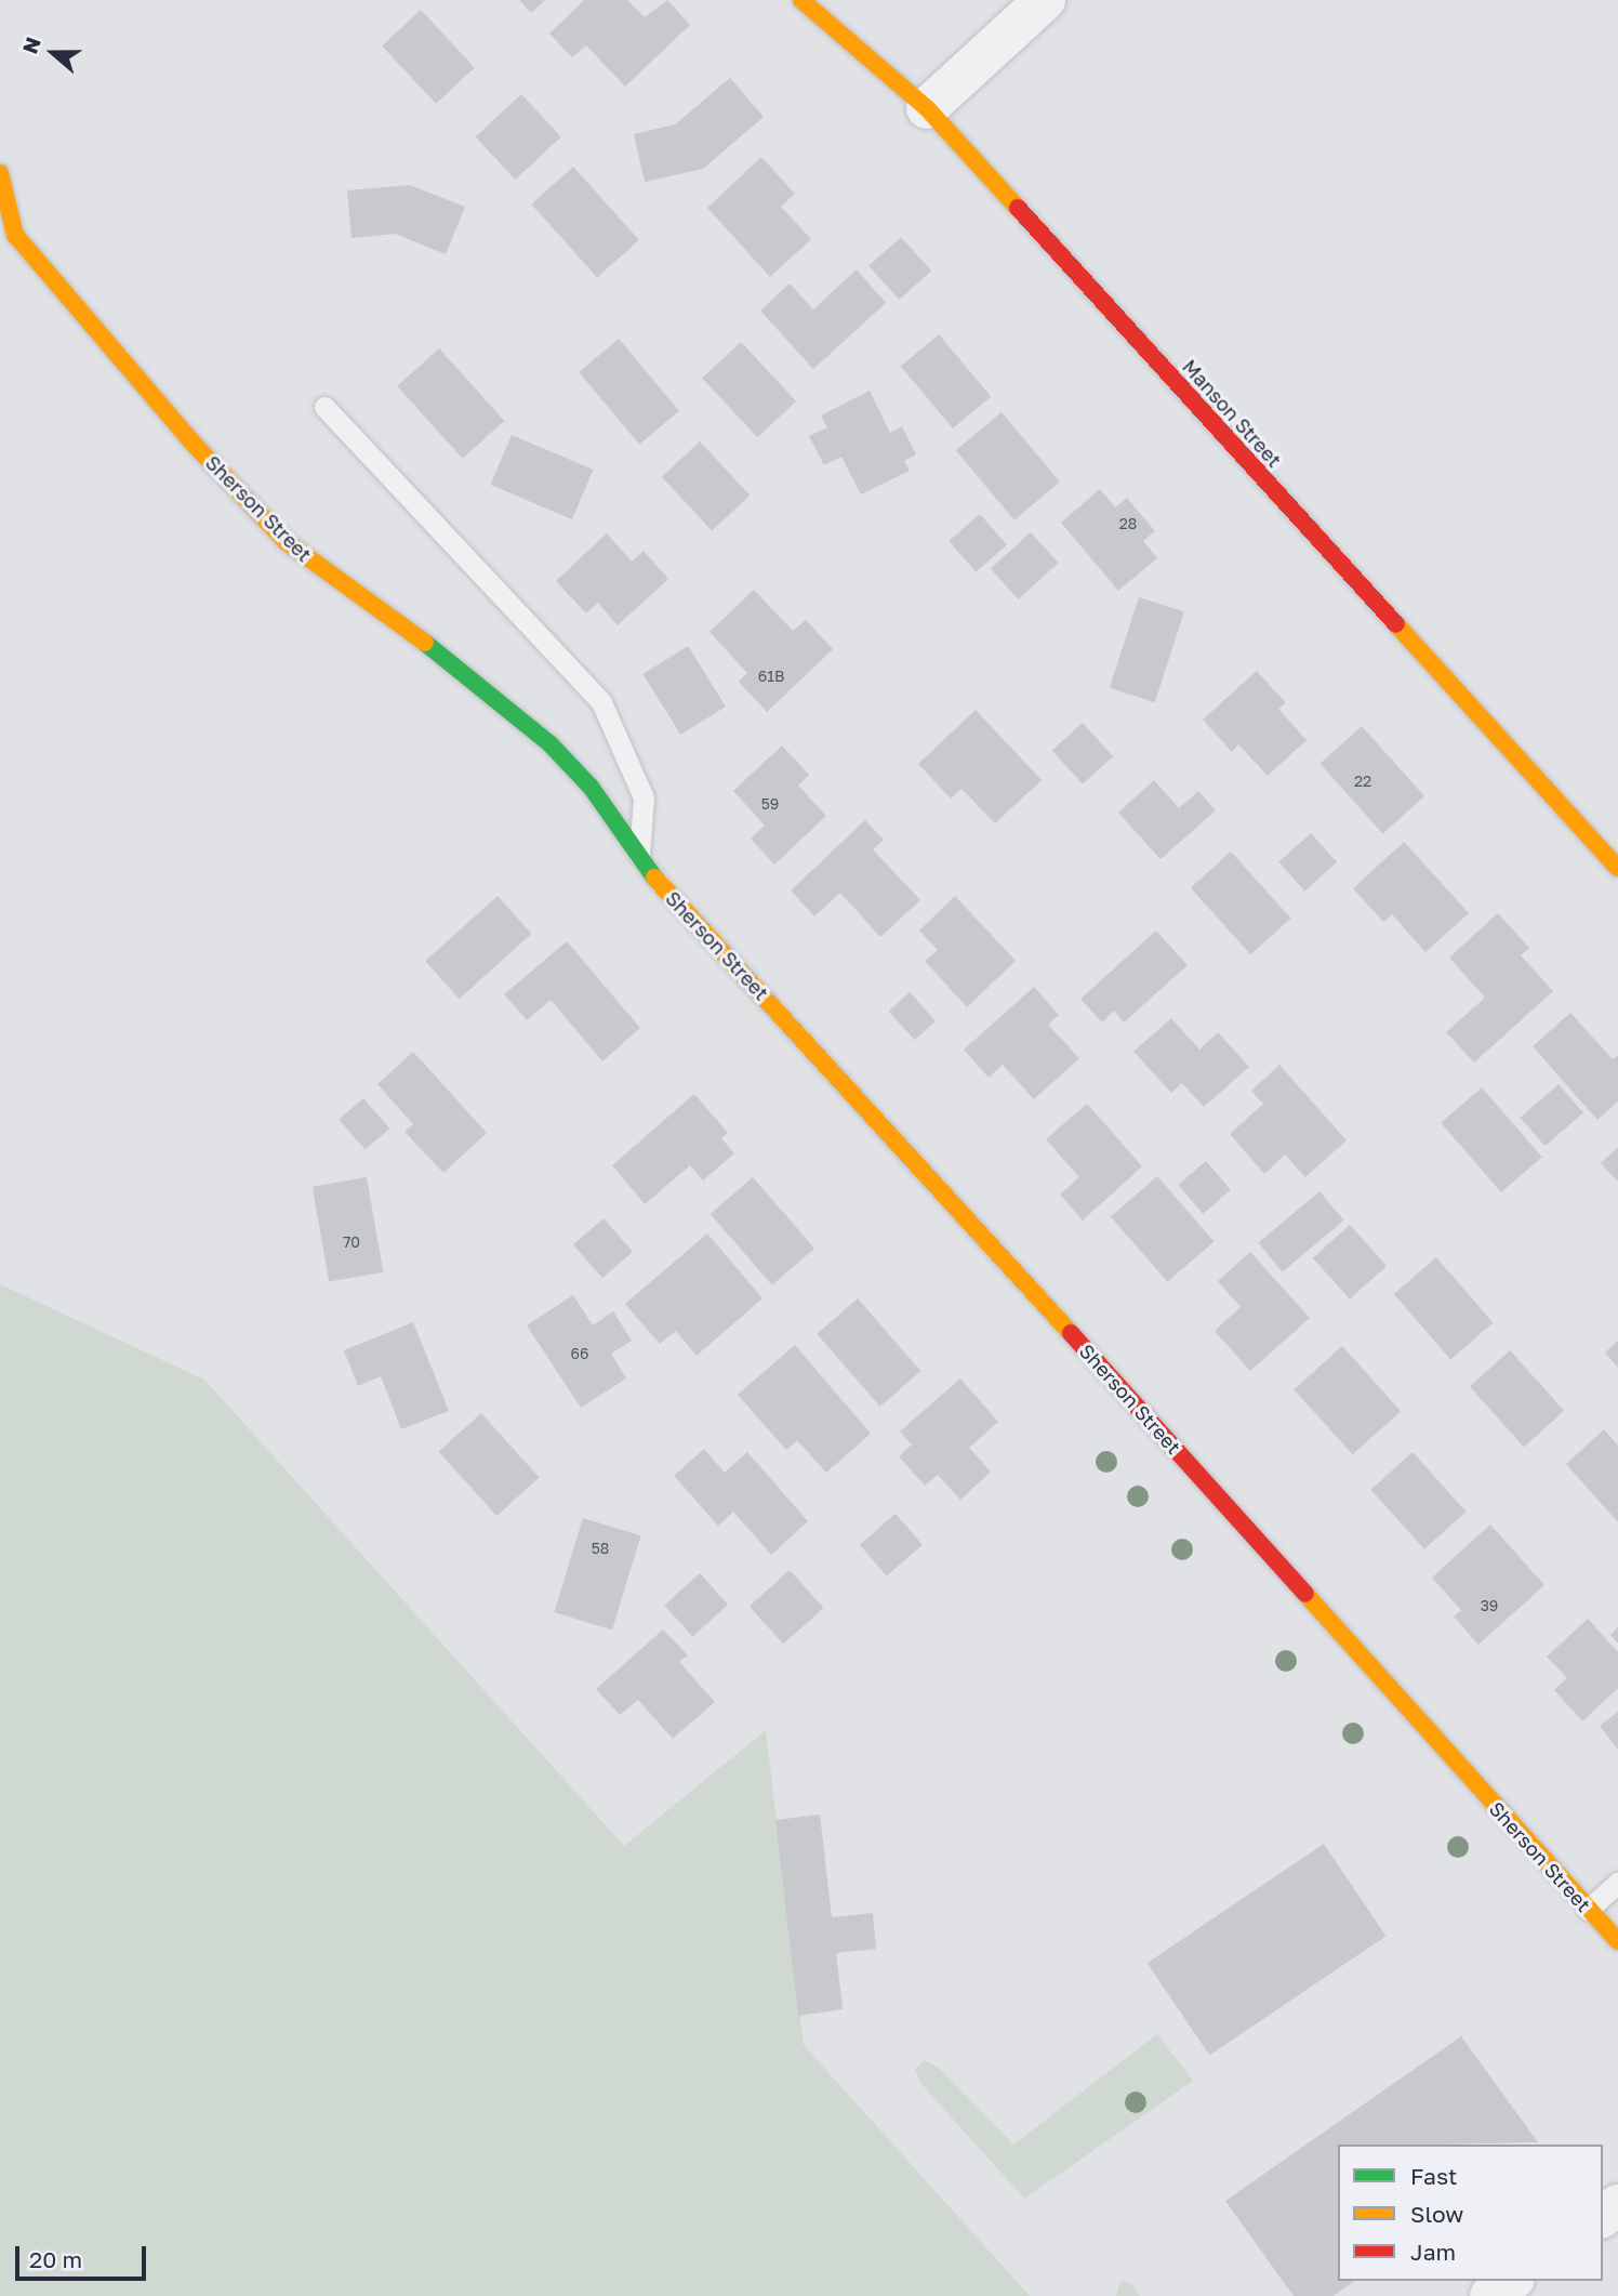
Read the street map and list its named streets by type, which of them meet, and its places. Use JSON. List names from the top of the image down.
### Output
{
  "streets": {
    "street": ["Manson Street", "Sherson Street"]
  },
  "house_numbers": [
    "28",
    "61B",
    "22",
    "59",
    "70",
    "66",
    "58",
    "39"
  ],
  "legend": ["Fast", "Slow", "Jam"],
  "scale_bar": "20 m",
  "north": "left"
}
